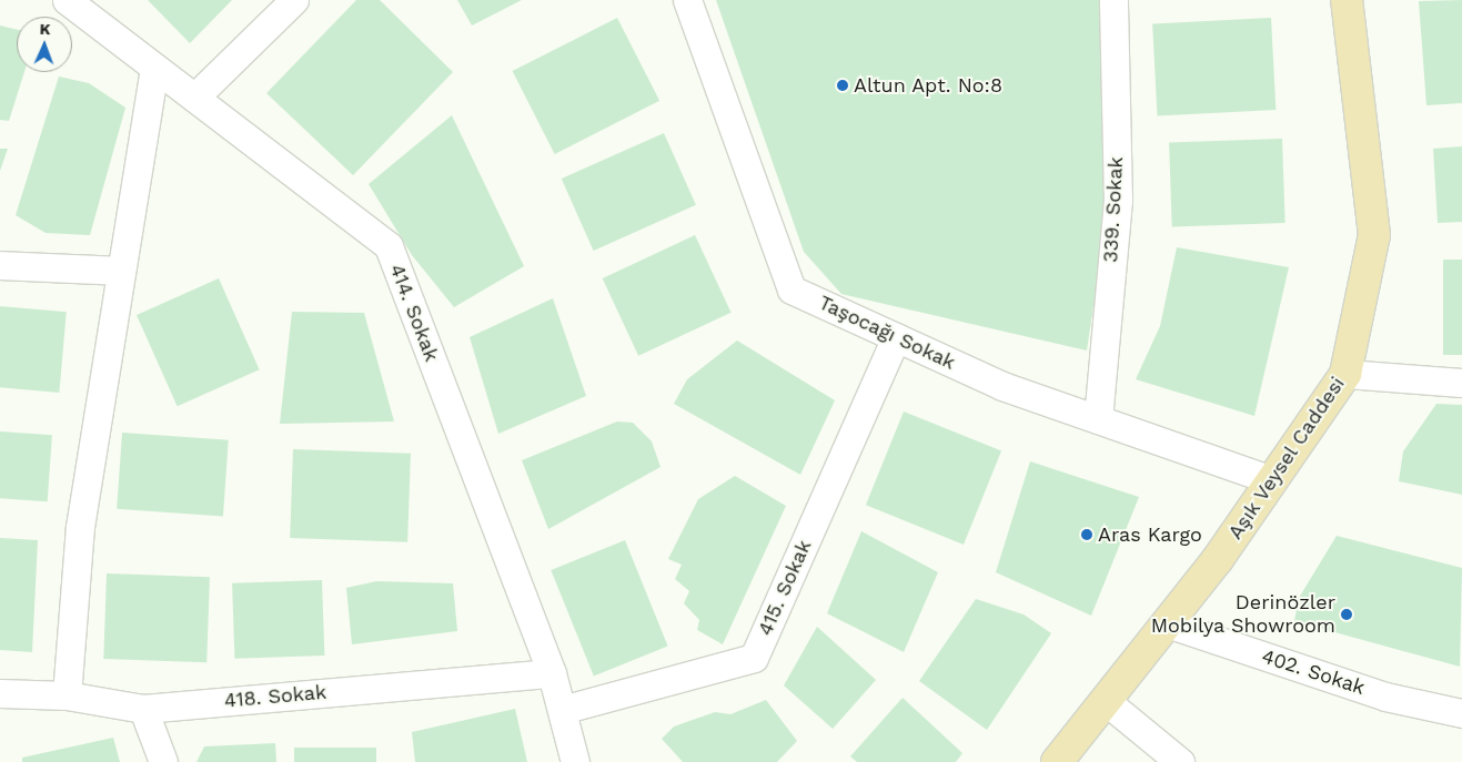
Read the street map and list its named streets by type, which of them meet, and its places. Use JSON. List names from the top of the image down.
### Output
{
  "streets": {
    "street": [
      "339. Sokak",
      "414. Sokak",
      "Taşocağı Sokak",
      "Aşık Veysel Caddesi",
      "415. Sokak",
      "402. Sokak",
      "418. Sokak"
    ]
  },
  "crossings": [
    ["339. Sokak", "Taşocağı Sokak"],
    ["414. Sokak", "415. Sokak"],
    ["414. Sokak", "418. Sokak"],
    ["Taşocağı Sokak", "Aşık Veysel Caddesi"],
    ["Taşocağı Sokak", "415. Sokak"],
    ["Aşık Veysel Caddesi", "402. Sokak"]
  ],
  "places": ["Altun Apt. No:8", "Aras Kargo", "Derinözler Mobilya Showroom"],
  "north": "top"
}
